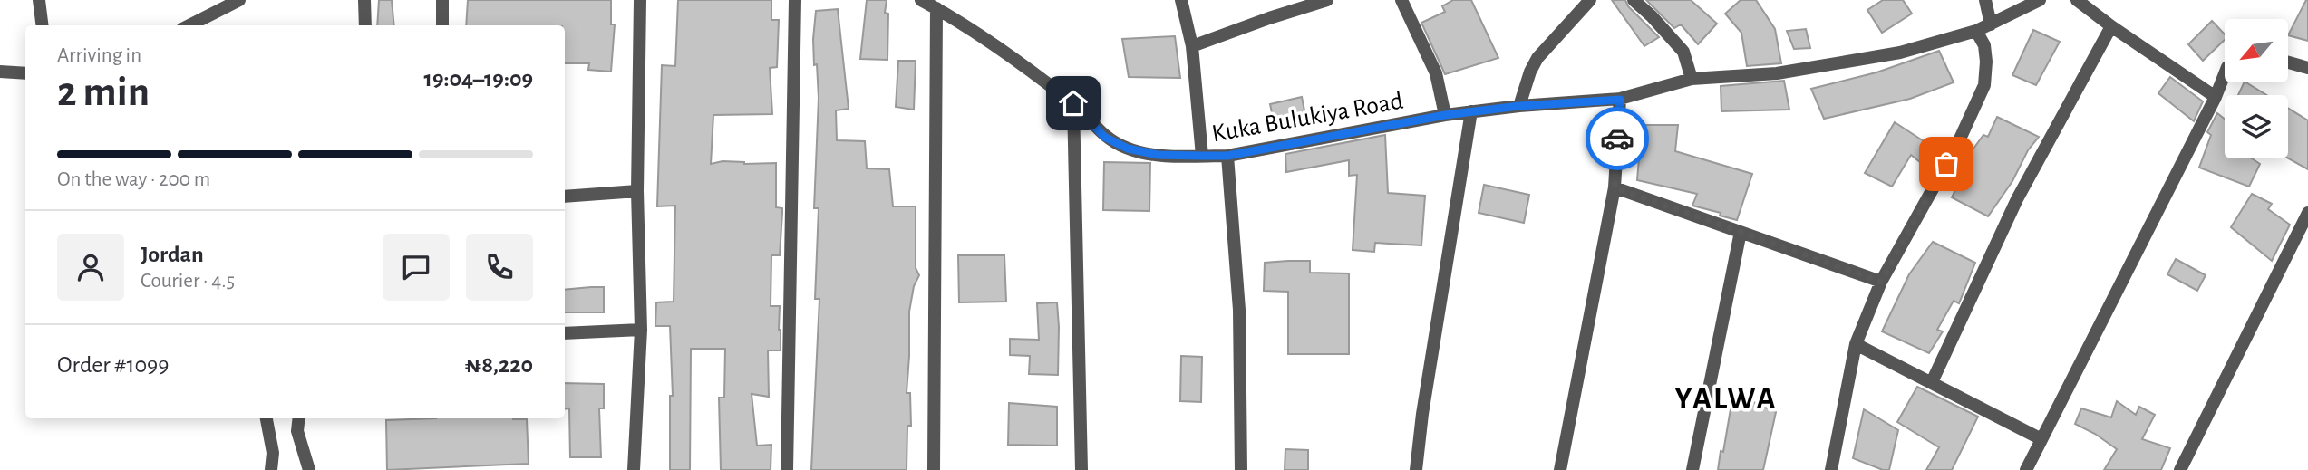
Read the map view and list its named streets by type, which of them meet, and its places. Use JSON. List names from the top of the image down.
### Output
{
  "streets": {
    "street": ["Kuka Bulukiya Road"]
  },
  "districts": ["YALWA"],
  "north": "bottom left",
  "page": {
    "heading": ["2 min", "Arriving in", "19:04–19:09"],
    "panel": [
      "Jordan",
      "Courier · 4.5",
      "Order #1099",
      "₦8,220"
    ],
    "bar": "On the way · 200 m"
  }
}
